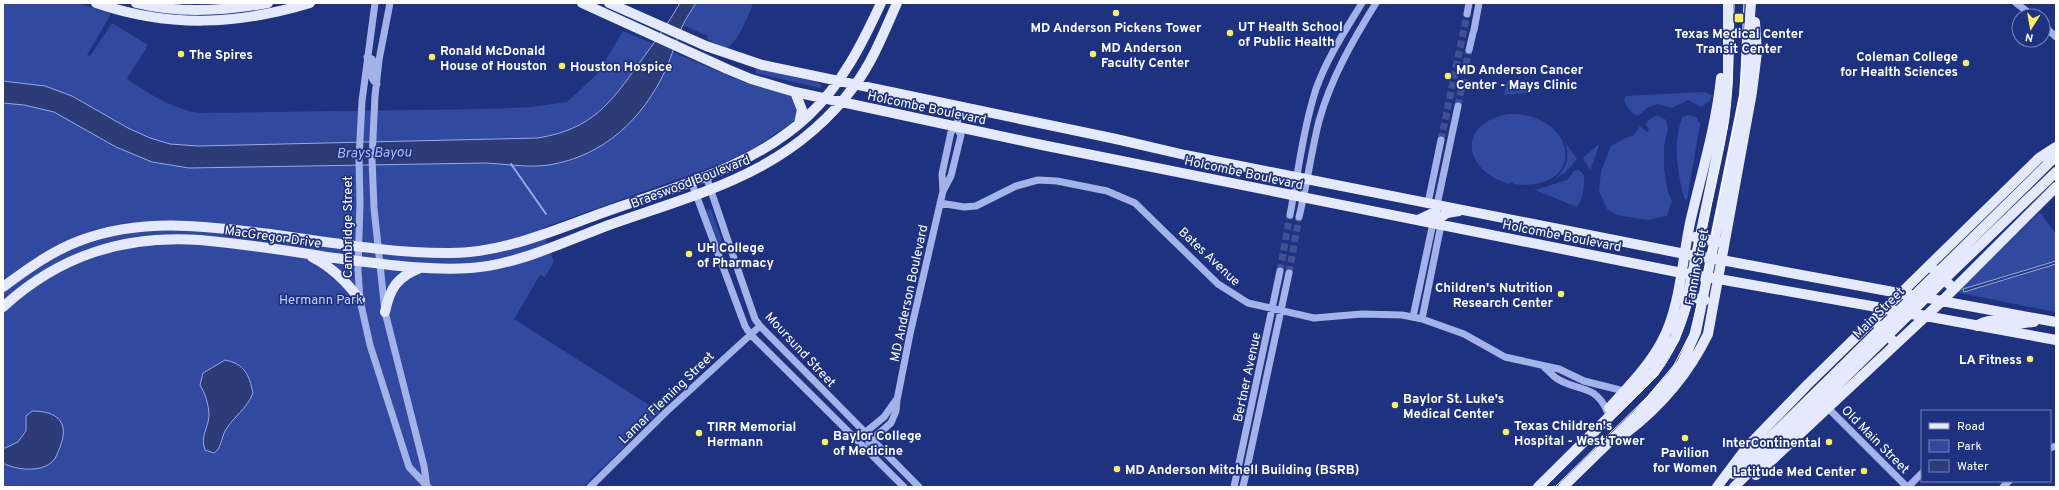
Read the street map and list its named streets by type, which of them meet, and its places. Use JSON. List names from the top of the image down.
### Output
{
  "streets": {
    "main road": [
      "Holcombe Boulevard",
      "Braeswood Boulevard",
      "MacGregor Drive",
      "Fannin Street",
      "Main Street"
    ],
    "street": [
      "Cambridge Street",
      "Bates Avenue",
      "MD Anderson Boulevard",
      "Moursund Street",
      "Bertner Avenue",
      "Lamar Fleming Street",
      "Old Main Street"
    ]
  },
  "crossings": [
    ["Holcombe Boulevard", "Braeswood Boulevard"],
    ["Holcombe Boulevard", "MD Anderson Boulevard"],
    ["Braeswood Boulevard", "MacGregor Drive"],
    ["Braeswood Boulevard", "Moursund Street"],
    ["Cambridge Street", "MacGregor Drive"],
    ["Bates Avenue", "MD Anderson Boulevard"],
    ["Bates Avenue", "Bertner Avenue"],
    ["MD Anderson Boulevard", "Moursund Street"],
    ["Moursund Street", "Lamar Fleming Street"]
  ],
  "water": ["Brays Bayou"],
  "parks": ["Hermann Park"],
  "places": {
    "other": [
      "MD Anderson Pickens Tower",
      "UT Health School of Public Health",
      "The Spires",
      "MD Anderson Faculty Center",
      "Ronald McDonald House of Houston",
      "Coleman College for Health Sciences",
      "Houston Hospice",
      "MD Anderson Cancer Center - Mays Clinic",
      "UH College of Pharmacy",
      "Children's Nutrition Research Center",
      "LA Fitness",
      "Baylor St. Luke's Medical Center",
      "Texas Children's Hospital - West Tower",
      "TIRR Memorial Hermann",
      "Pavilion for Women",
      "Baylor College of Medicine",
      "InterContinental",
      "MD Anderson Mitchell Building (BSRB)",
      "Latitude Med Center"
    ],
    "transit": ["Texas Medical Center Transit Center"]
  },
  "legend": ["Road", "Park", "Water"],
  "north": "bottom"
}
